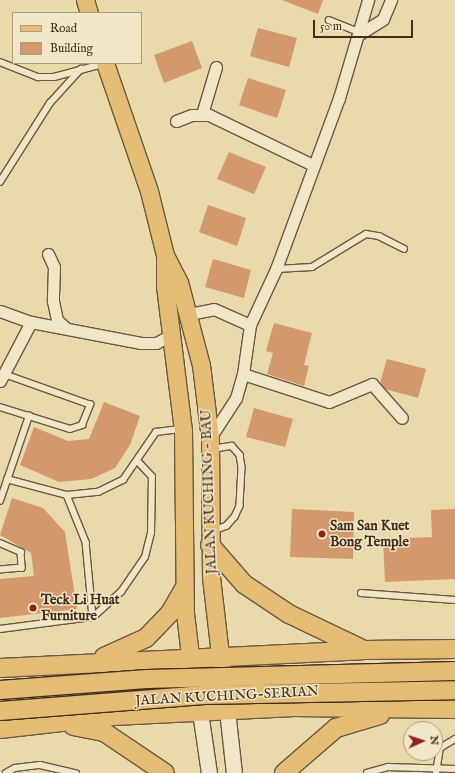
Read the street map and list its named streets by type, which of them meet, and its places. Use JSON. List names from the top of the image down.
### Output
{
  "streets": {
    "highway": ["JALAN KUCHING-SERIAN"],
    "main road": ["JALAN KUCHING - BAU"]
  },
  "places": ["Sam San Kuet Bong Temple", "Teck Li Huat Furniture"],
  "legend": ["Road", "Building"],
  "scale_bar": "50 m",
  "north": "right"
}
